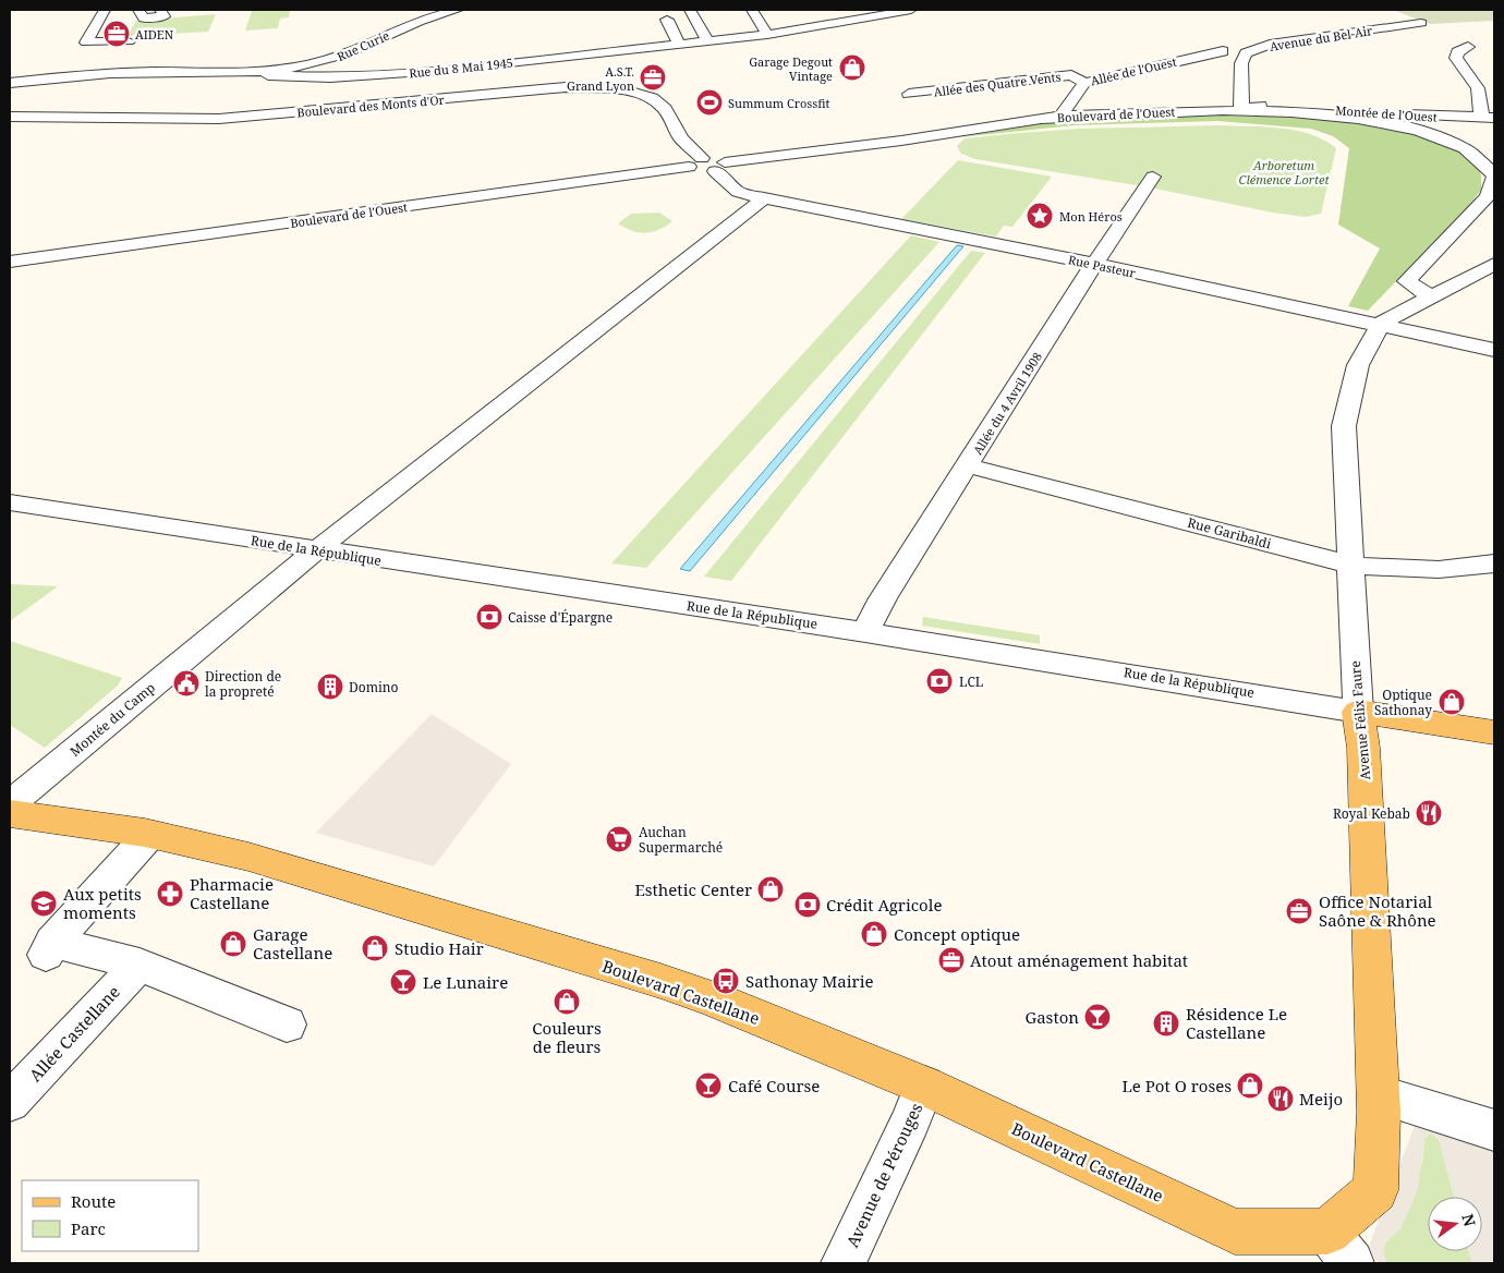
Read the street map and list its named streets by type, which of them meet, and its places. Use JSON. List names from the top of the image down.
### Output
{
  "streets": {
    "main road": ["Rue de la République", "Avenue Félix Faure", "Boulevard Castellane"],
    "street": [
      "Avenue du Bel-Air",
      "Rue Curie",
      "Rue du 8 Mai 1945",
      "Allée de l'Ouest",
      "Allée des Quatre Vents",
      "Boulevard des Monts d'Or",
      "Montée de l'Ouest",
      "Boulevard de l'Ouest",
      "Rue Pasteur",
      "Allée du 4 Avril 1908",
      "Rue Garibaldi",
      "Montée du Camp",
      "Allée Castellane",
      "Avenue de Pérouges"
    ]
  },
  "crossings": [
    ["Avenue du Bel-Air", "Boulevard de l'Ouest"],
    ["Rue Curie", "Rue du 8 Mai 1945"],
    ["Allée de l'Ouest", "Allée des Quatre Vents"],
    ["Allée de l'Ouest", "Boulevard de l'Ouest"],
    ["Boulevard des Monts d'Or", "Boulevard de l'Ouest"],
    ["Montée de l'Ouest", "Boulevard de l'Ouest"],
    ["Boulevard de l'Ouest", "Rue Pasteur"],
    ["Rue Pasteur", "Allée du 4 Avril 1908"],
    ["Rue Pasteur", "Montée du Camp"],
    ["Rue Pasteur", "Avenue Félix Faure"],
    ["Allée du 4 Avril 1908", "Rue Garibaldi"],
    ["Allée du 4 Avril 1908", "Rue de la République"],
    ["Rue Garibaldi", "Avenue Félix Faure"],
    ["Rue de la République", "Montée du Camp"],
    ["Rue de la République", "Avenue Félix Faure"],
    ["Avenue Félix Faure", "Boulevard Castellane"],
    ["Boulevard Castellane", "Avenue de Pérouges"]
  ],
  "parks": ["Arboretum Clémence Lortet"],
  "places": {
    "office": [
      "AIDEN",
      "A.S.T. Grand Lyon",
      "Office Notarial Saône & Rhône",
      "Atout aménagement habitat"
    ],
    "shop": [
      "Garage Degout Vintage",
      "Optique Sathonay",
      "Esthetic Center",
      "Concept optique",
      "Garage Castellane",
      "Studio Hair",
      "Couleurs de fleurs",
      "Le Pot O roses"
    ],
    "sports": ["Summum Crossfit"],
    "place": ["Mon Héros"],
    "bank": ["Caisse d'Épargne", "LCL", "Crédit Agricole"],
    "public building": ["Direction de la propreté"],
    "building": ["Domino", "Résidence Le Castellane"],
    "restaurant": ["Royal Kebab", "Meijo"],
    "supermarket": ["Auchan Supermarché"],
    "pharmacy": ["Pharmacie Castellane"],
    "school or university": ["Aux petits moments"],
    "bus stop": ["Sathonay Mairie"],
    "bar": ["Le Lunaire", "Gaston", "Café Course"]
  },
  "legend": ["Route", "Parc"],
  "north": "right"
}
